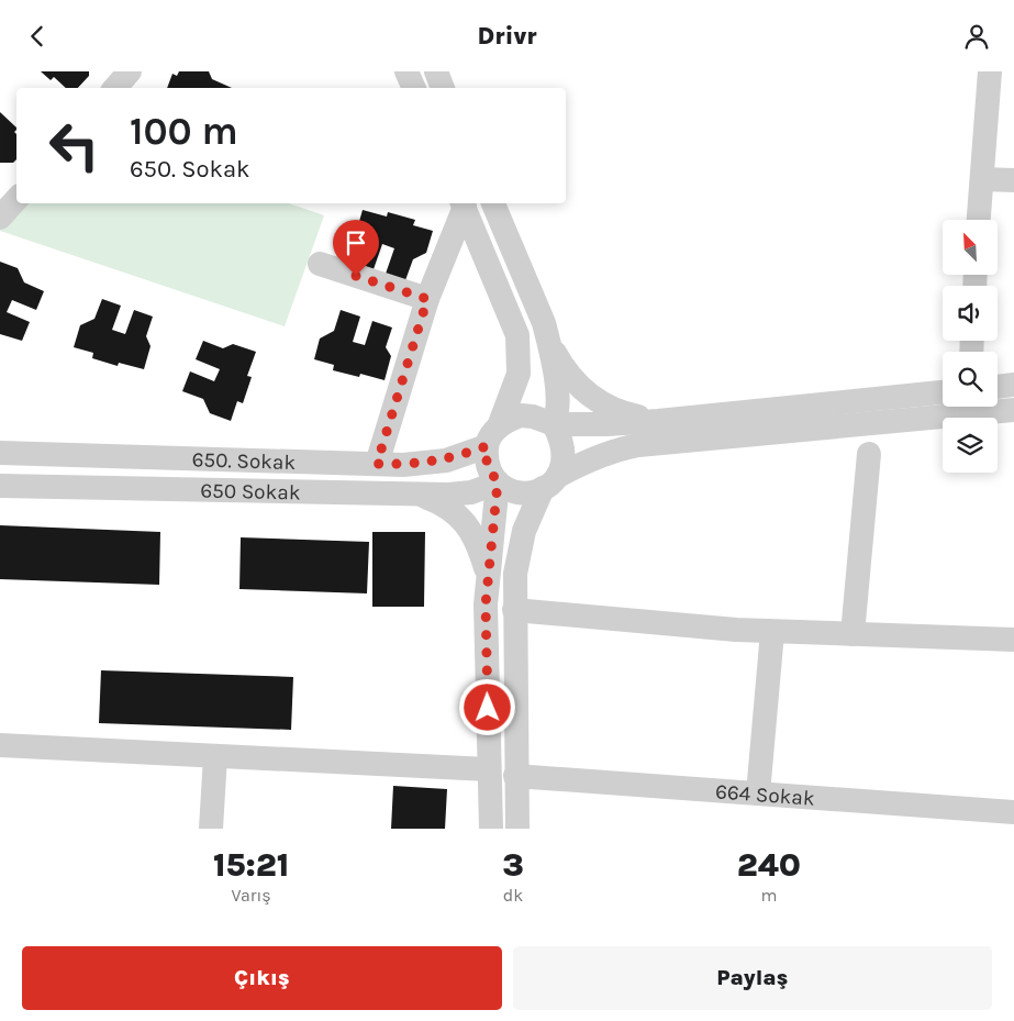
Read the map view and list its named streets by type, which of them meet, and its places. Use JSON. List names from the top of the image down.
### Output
{
  "streets": {
    "street": ["650. Sokak", "650 Sokak", "664 Sokak"]
  },
  "crossings": [
    ["650. Sokak", "650 Sokak"]
  ],
  "north": "top left",
  "page": {
    "header": "Drivr",
    "turn": ["100 m", "650. Sokak"],
    "eta": [
      "15:21",
      "Varış",
      "3",
      "dk",
      "240",
      "m"
    ],
    "buttons": ["Çıkış", "Paylaş"]
  }
}
